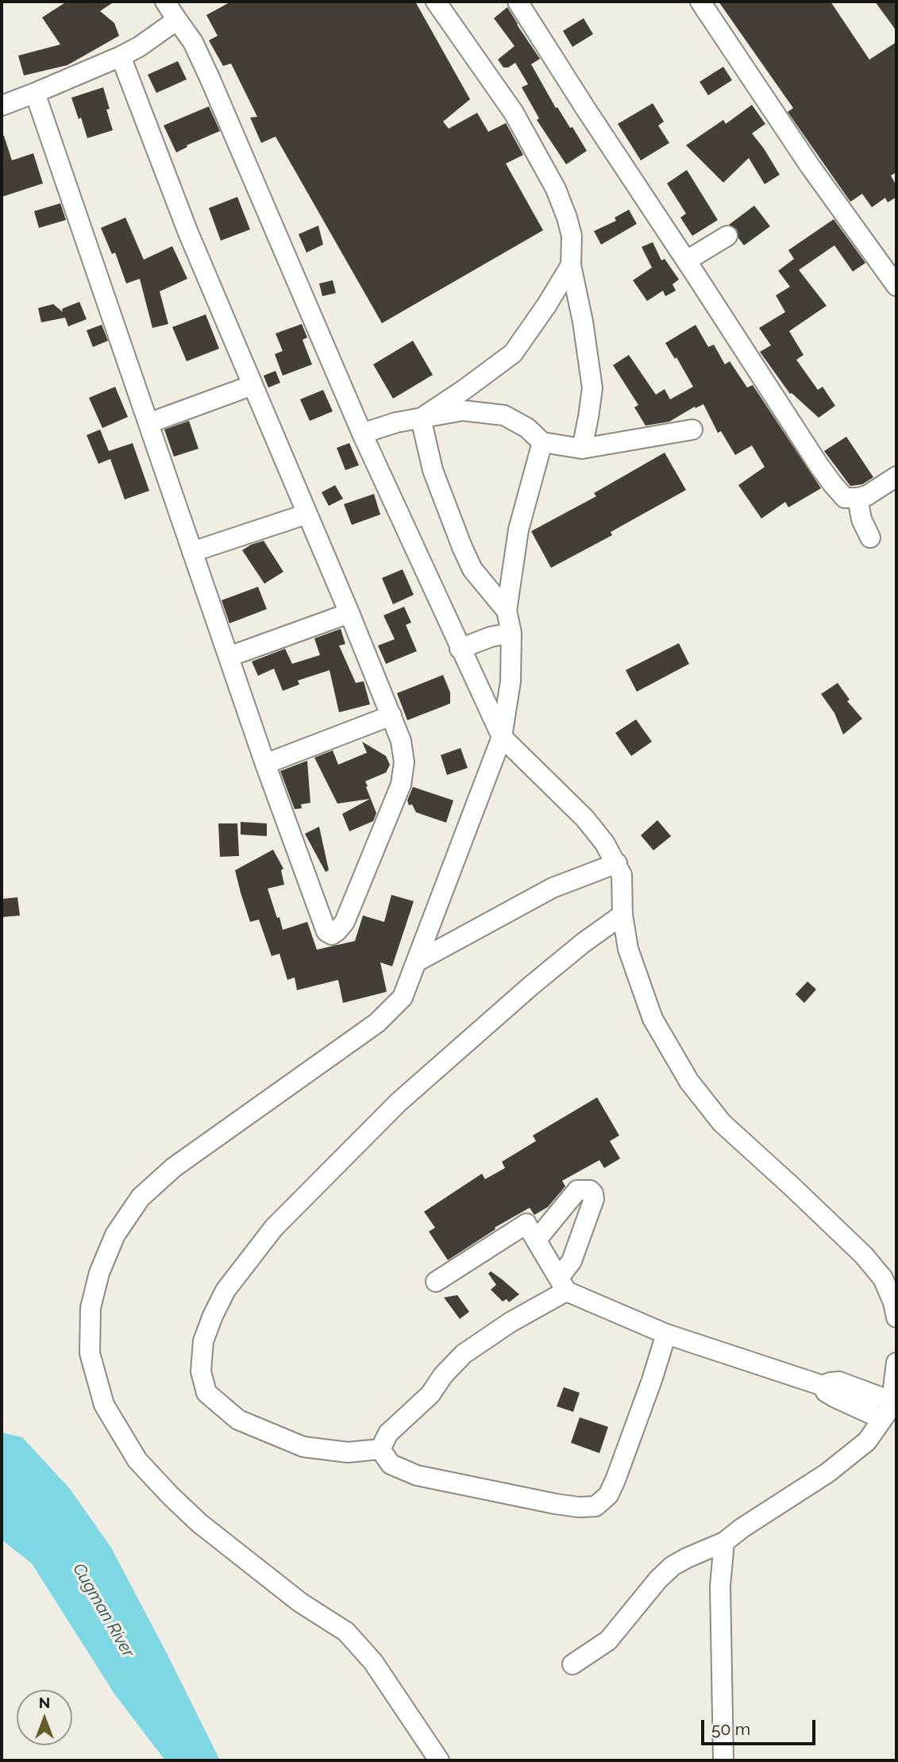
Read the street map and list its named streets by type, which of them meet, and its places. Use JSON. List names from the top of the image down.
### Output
{
  "water": ["Cugman River"],
  "scale_bar": "50 m",
  "north": "top"
}
